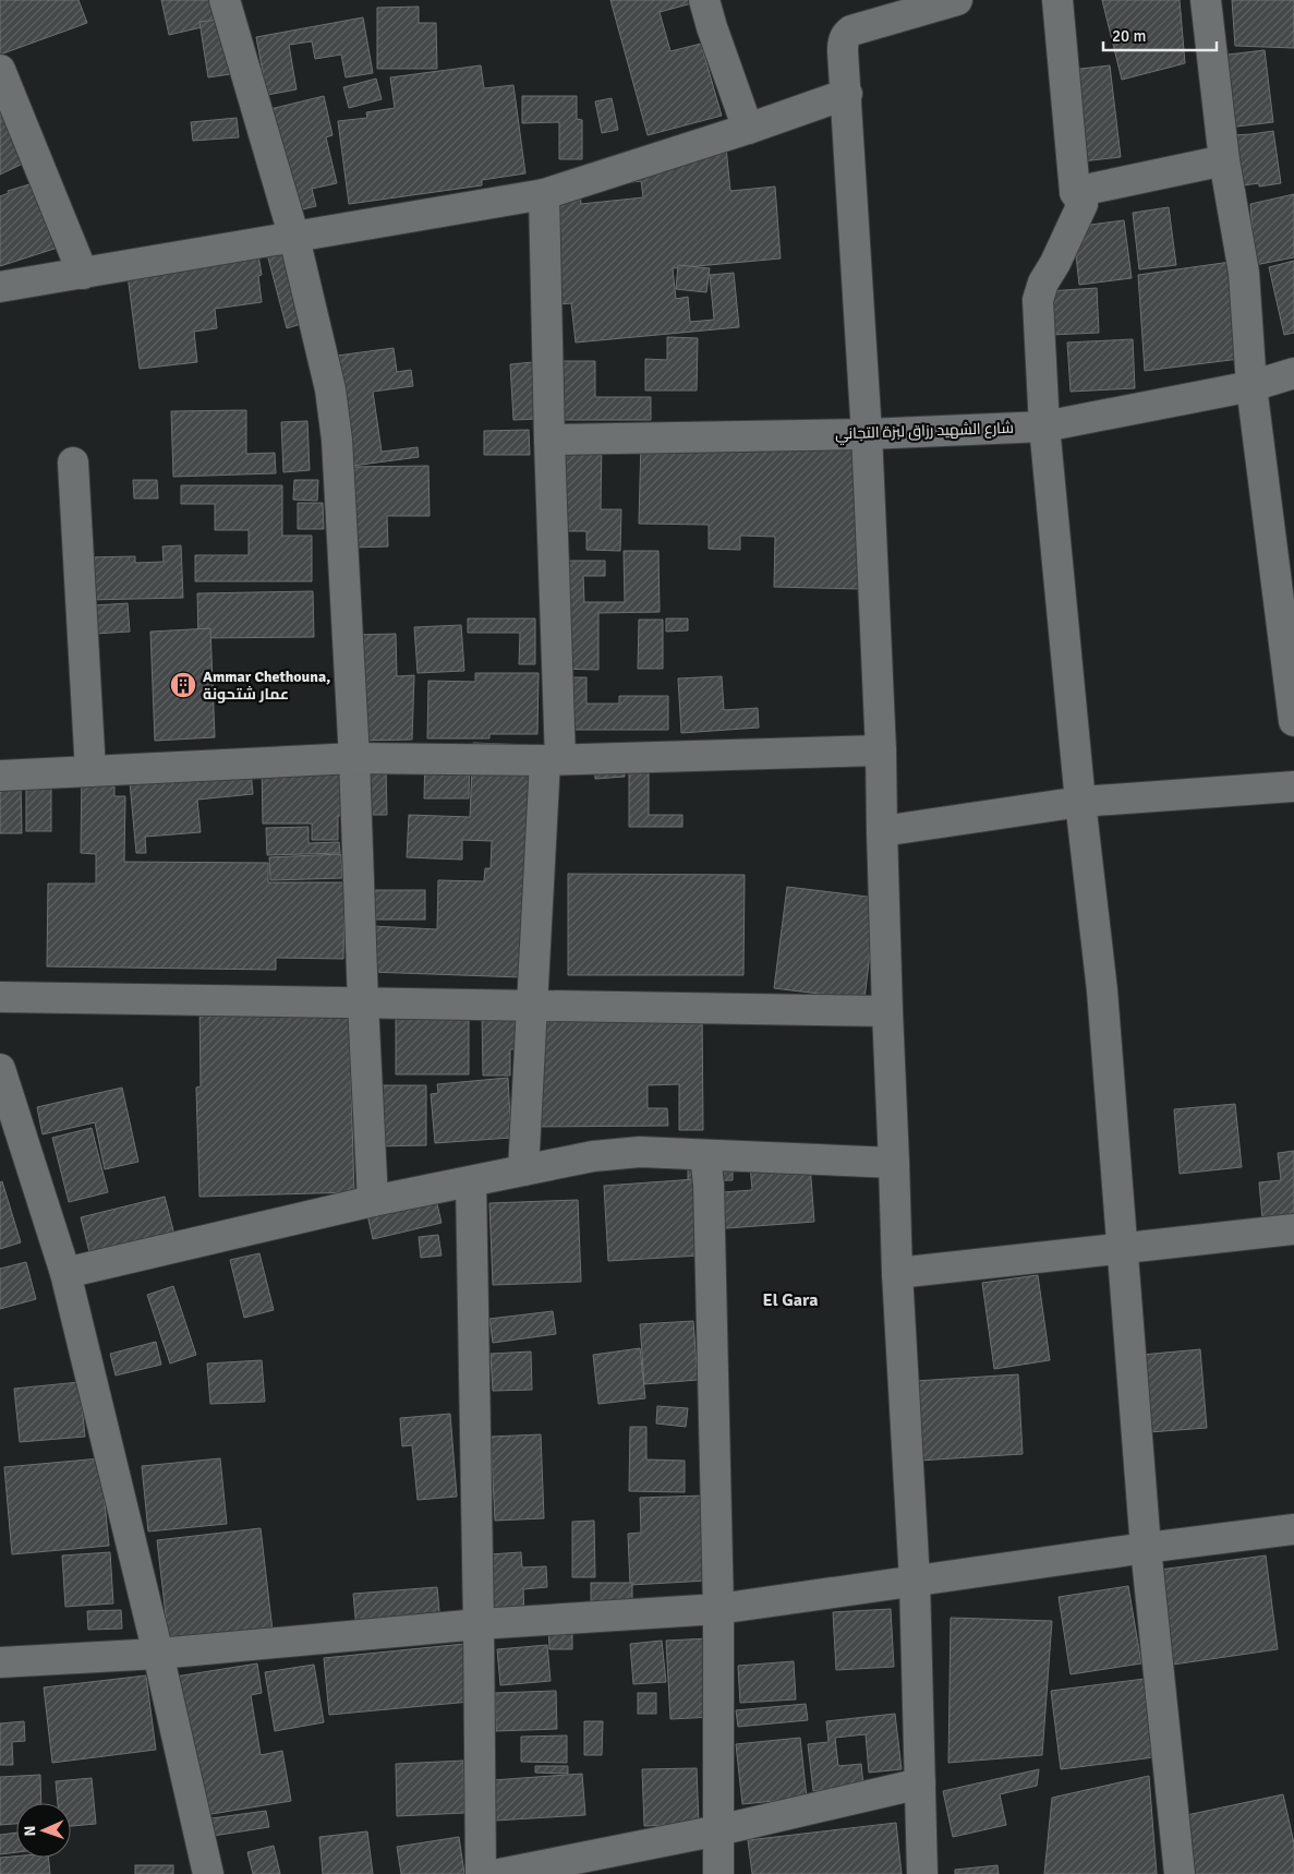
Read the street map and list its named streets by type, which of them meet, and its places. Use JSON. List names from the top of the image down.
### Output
{
  "streets": {
    "street": ["شارع الشهيد رزاق لبزة التجاني"]
  },
  "districts": ["El Gara"],
  "places": {
    "building": ["Ammar Chethouna, عمار شتحونة"]
  },
  "scale_bar": "20 m",
  "north": "left"
}
